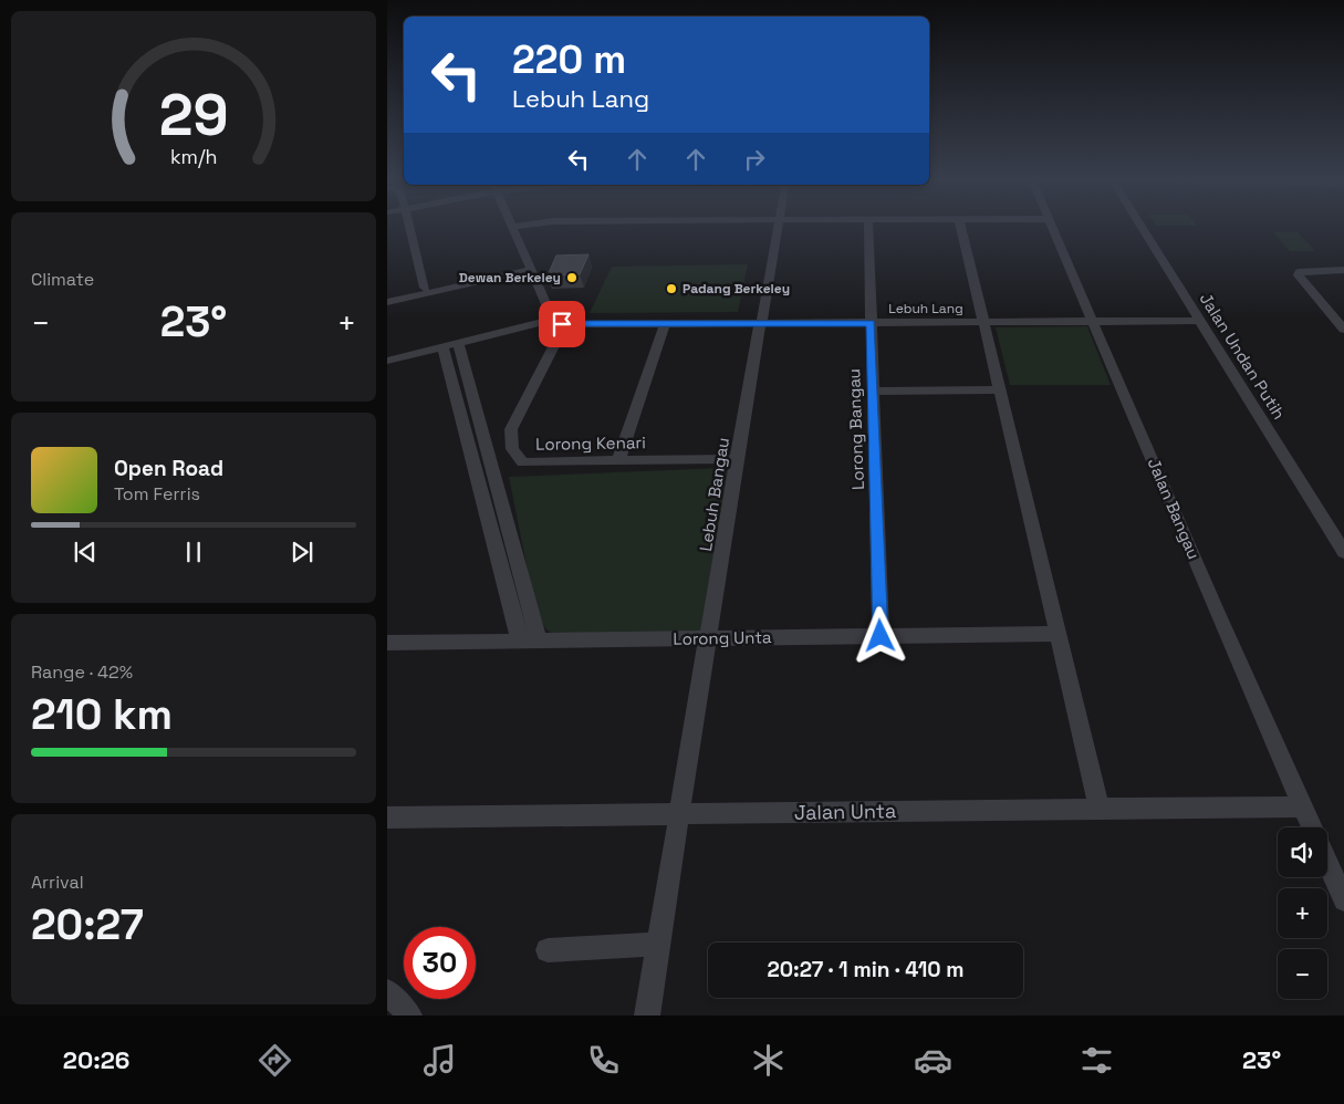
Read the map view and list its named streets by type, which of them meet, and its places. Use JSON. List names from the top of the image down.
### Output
{
  "streets": {
    "street": [
      "Lebuh Lang",
      "Jalan Undan Putih",
      "Lorong Bangau",
      "Lorong Kenari",
      "Lebuh Bangau",
      "Jalan Bangau",
      "Lorong Unta",
      "Jalan Unta"
    ]
  },
  "crossings": [
    ["Lebuh Lang", "Jalan Undan Putih"],
    ["Lebuh Lang", "Lorong Bangau"],
    ["Lebuh Lang", "Lorong Kenari"],
    ["Lebuh Lang", "Lebuh Bangau"],
    ["Lebuh Lang", "Jalan Bangau"],
    ["Lorong Bangau", "Lorong Unta"],
    ["Lorong Kenari", "Lebuh Bangau"],
    ["Lebuh Bangau", "Lorong Unta"],
    ["Lebuh Bangau", "Jalan Unta"],
    ["Jalan Bangau", "Jalan Unta"]
  ],
  "places": ["Dewan Berkeley", "Padang Berkeley"],
  "page": {
    "turn": ["220 m", "Lebuh Lang"],
    "tile": [
      "Climate",
      ["Range · 42%", "210 km"],
      ["Arrival", "20:27"]
    ],
    "heat": ["−", "23°", "+"],
    "song": ["Open Road", "Tom Ferris"],
    "map_buttons": ["+", "−"],
    "limit": "30",
    "trip": "20:27 · 1 min · 410 m",
    "tabs": ["20:26", "23°"],
    "gauge": ["29", "km/h"]
  }
}
